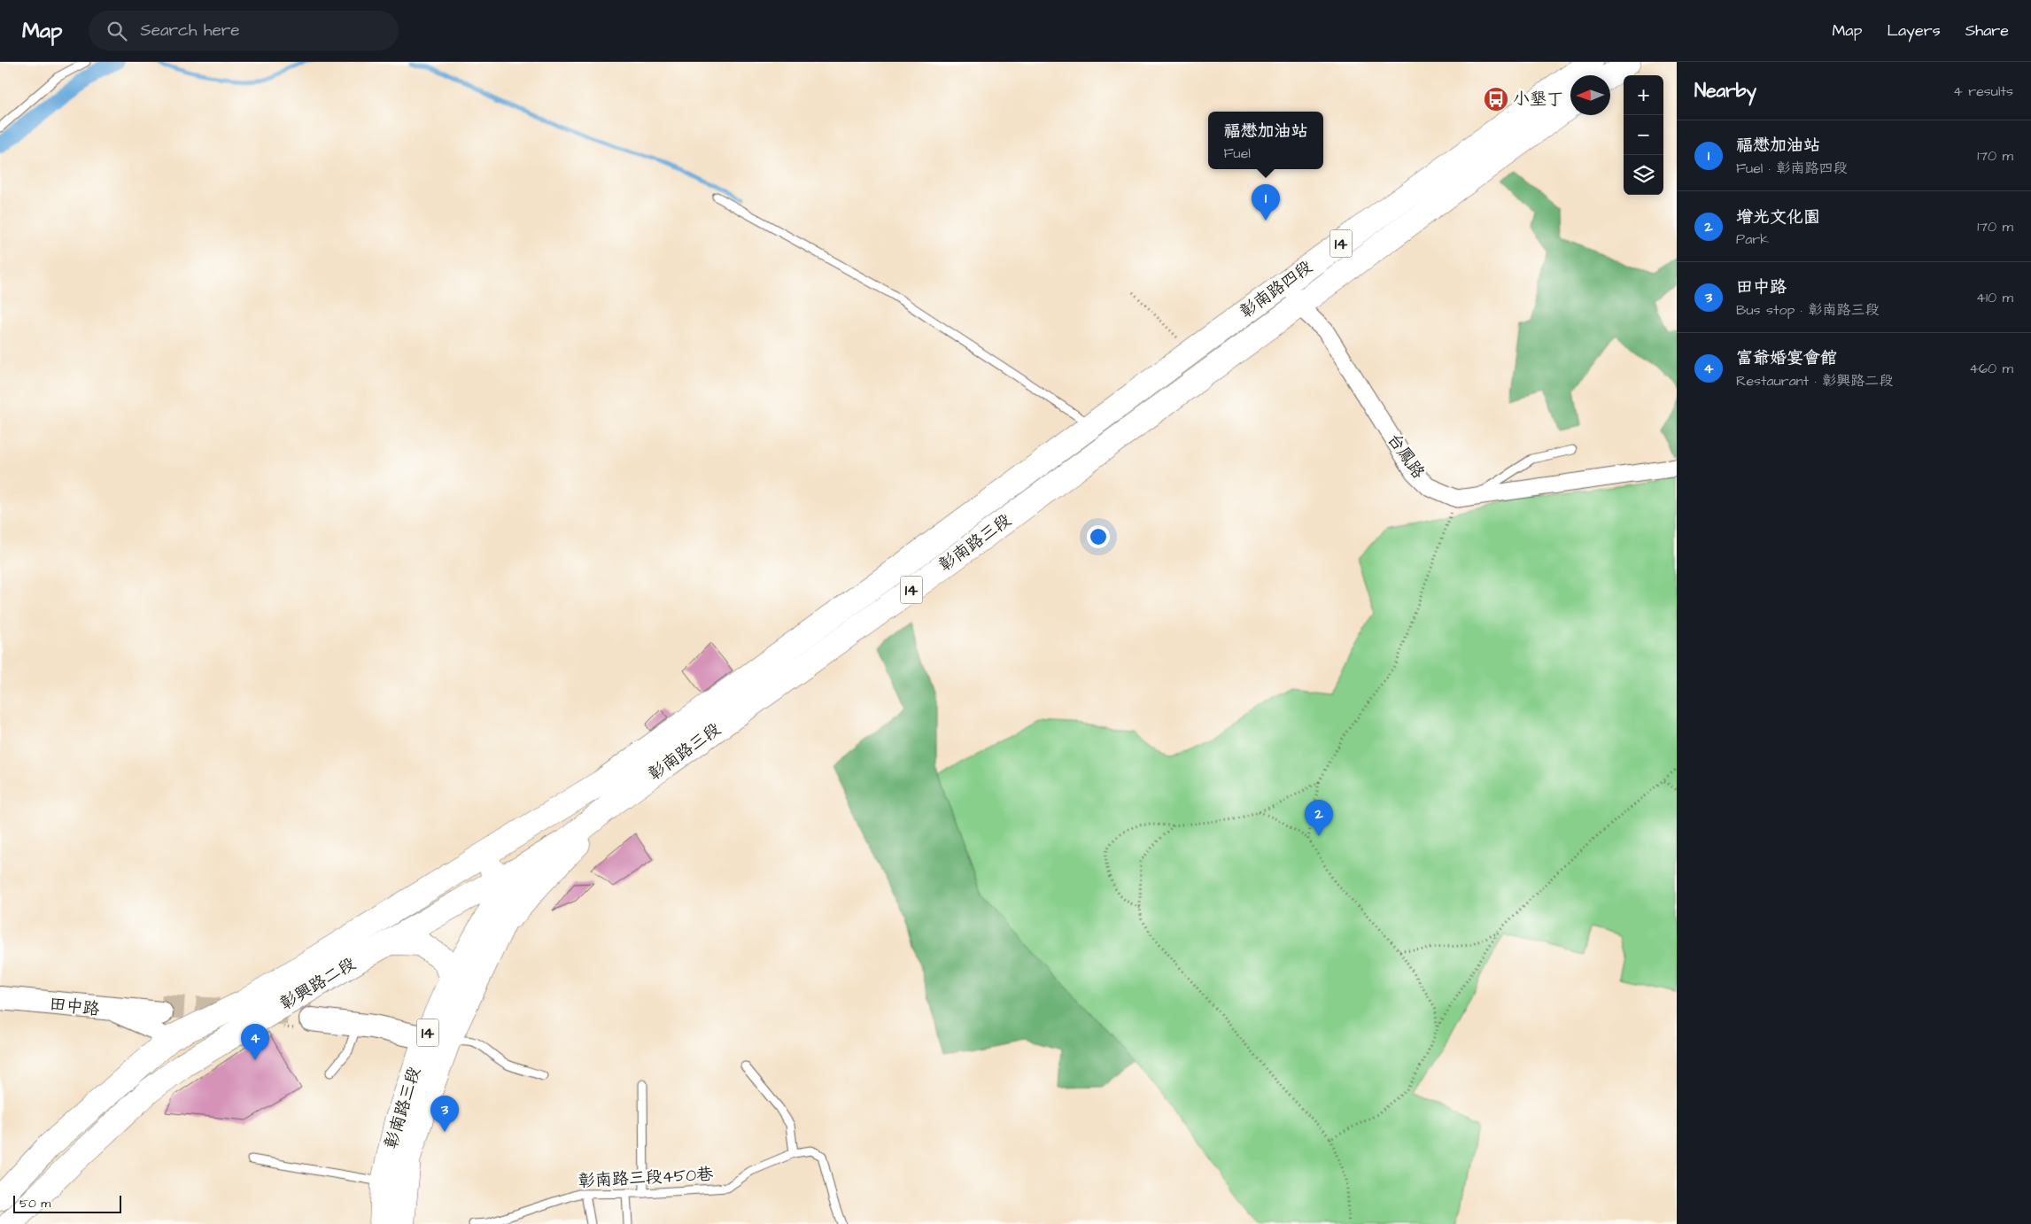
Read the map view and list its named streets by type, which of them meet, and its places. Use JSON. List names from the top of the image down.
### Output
{
  "streets": {
    "main road": [
      "14",
      "彰南路四段",
      "彰南路三段",
      "彰興路二段"
    ],
    "street": ["台鳳路", "田中路"],
    "lane": ["彰南路三段450巷"]
  },
  "crossings": [
    ["彰南路四段", "台鳳路"],
    ["彰南路四段", "彰南路三段"],
    ["台鳳路", "彰南路三段"],
    ["彰南路三段", "彰興路二段"],
    ["彰興路二段", "田中路"]
  ],
  "places": {
    "bus stop": ["小墾丁"]
  },
  "scale_bar": "50 m",
  "north": "left",
  "page": {
    "header": "Map",
    "search": "Search here",
    "nav": ["Map", "Layers", "Share"],
    "heading": ["Nearby", "4 results"],
    "map_buttons": ["+", "−"],
    "popup": ["福懋加油站", "Fuel"],
    "list": [
      {
        "mark": "1",
        "name": "福懋加油站",
        "note": "Fuel · 彰南路四段",
        "value": "170 m"
      },
      {
        "mark": "2",
        "name": "增光文化園",
        "note": "Park",
        "value": "170 m"
      },
      {
        "mark": "3",
        "name": "田中路",
        "note": "Bus stop · 彰南路三段",
        "value": "410 m"
      },
      {
        "mark": "4",
        "name": "富爺婚宴會館",
        "note": "Restaurant · 彰興路二段",
        "value": "460 m"
      }
    ],
    "pins": [
      "1",
      "2",
      "4",
      "3"
    ],
    "scale": "50 m"
  }
}
